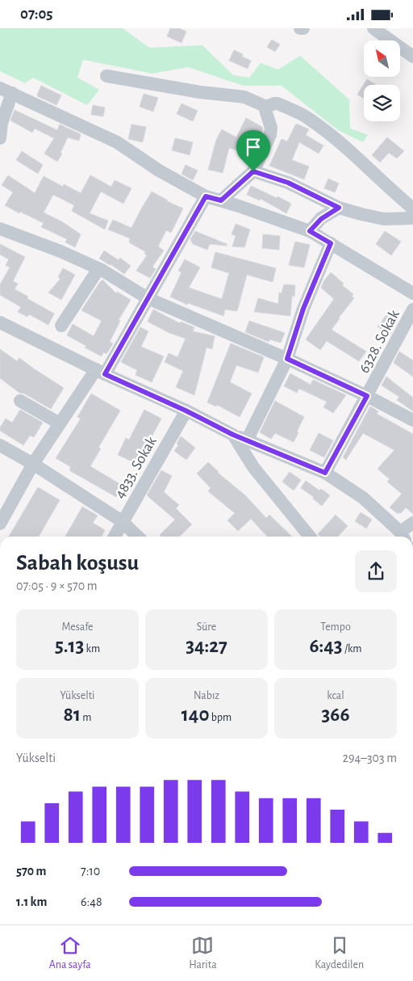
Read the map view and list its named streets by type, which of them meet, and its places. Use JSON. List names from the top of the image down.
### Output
{
  "streets": {
    "street": ["6328. Sokak", "4833. Sokak"]
  },
  "north": "top left",
  "page": {
    "status": "07:05",
    "heading": ["Sabah koşusu", "07:05 · 9 × 570 m"],
    "stats": [
      ["Mesafe", "5.13 km"],
      ["Süre", "34:27"],
      ["Tempo", "6:43 /km"],
      ["Yükselti", "81 m"],
      ["Nabız", "140 bpm"],
      ["kcal", "366"]
    ],
    "chart": ["Yükselti", "294–303 m"],
    "list": [
      {
        "name": "570 m",
        "note": "7:10"
      },
      {
        "name": "1.1 km",
        "note": "6:48"
      }
    ],
    "tabs": ["Ana sayfa", "Harita", "Kaydedilen"]
  }
}
